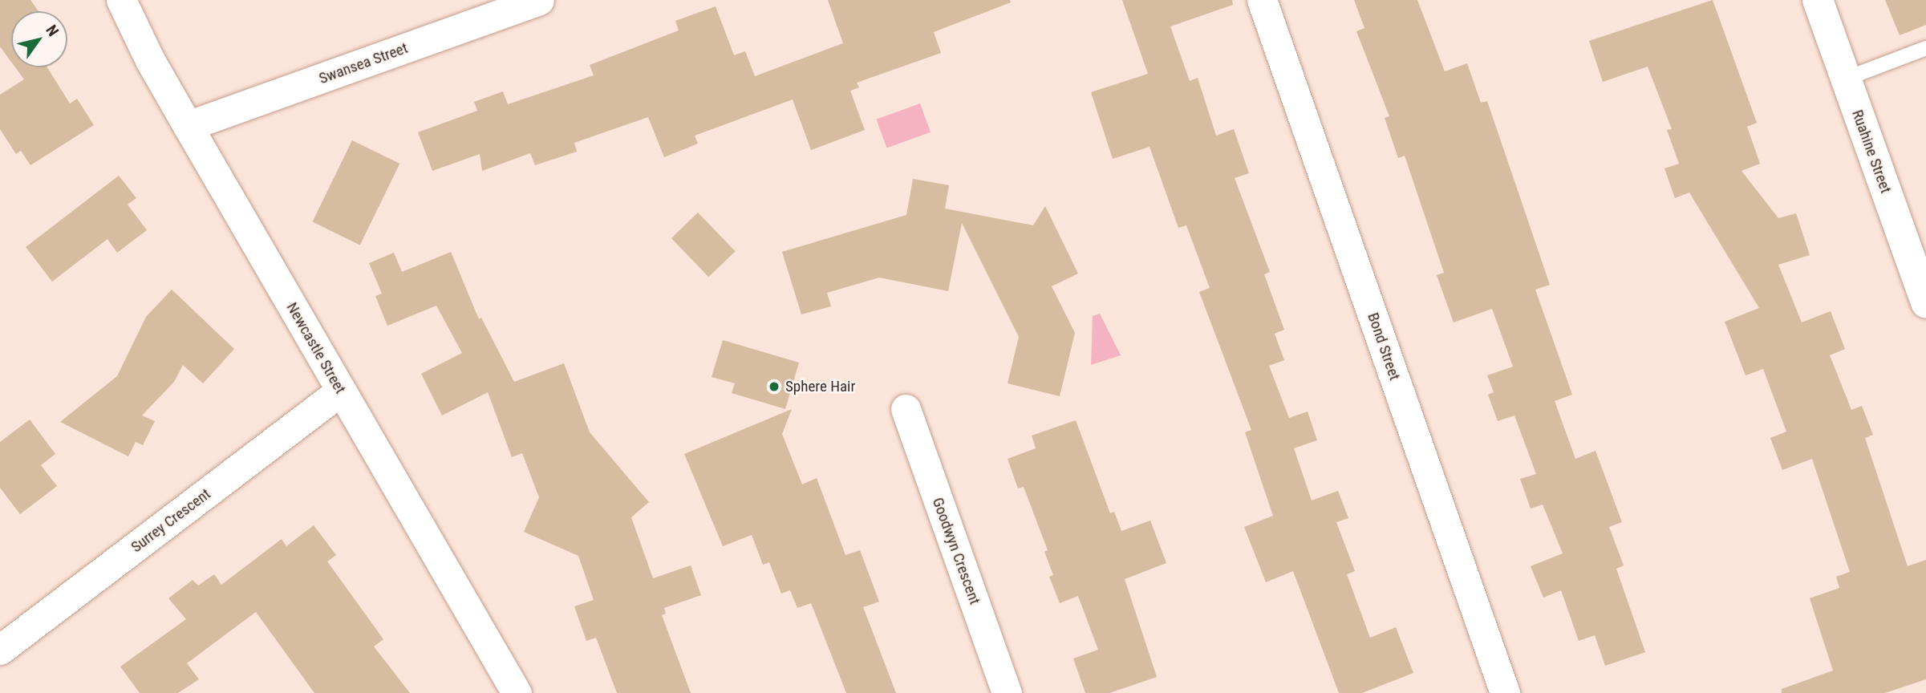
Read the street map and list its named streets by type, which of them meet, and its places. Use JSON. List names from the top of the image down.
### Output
{
  "streets": {
    "street": [
      "Swansea Street",
      "Ruahine Street",
      "Bond Street",
      "Newcastle Street",
      "Surrey Crescent",
      "Goodwyn Crescent"
    ]
  },
  "crossings": [
    ["Swansea Street", "Newcastle Street"],
    ["Newcastle Street", "Surrey Crescent"]
  ],
  "places": ["Sphere Hair"],
  "north": "top right"
}
